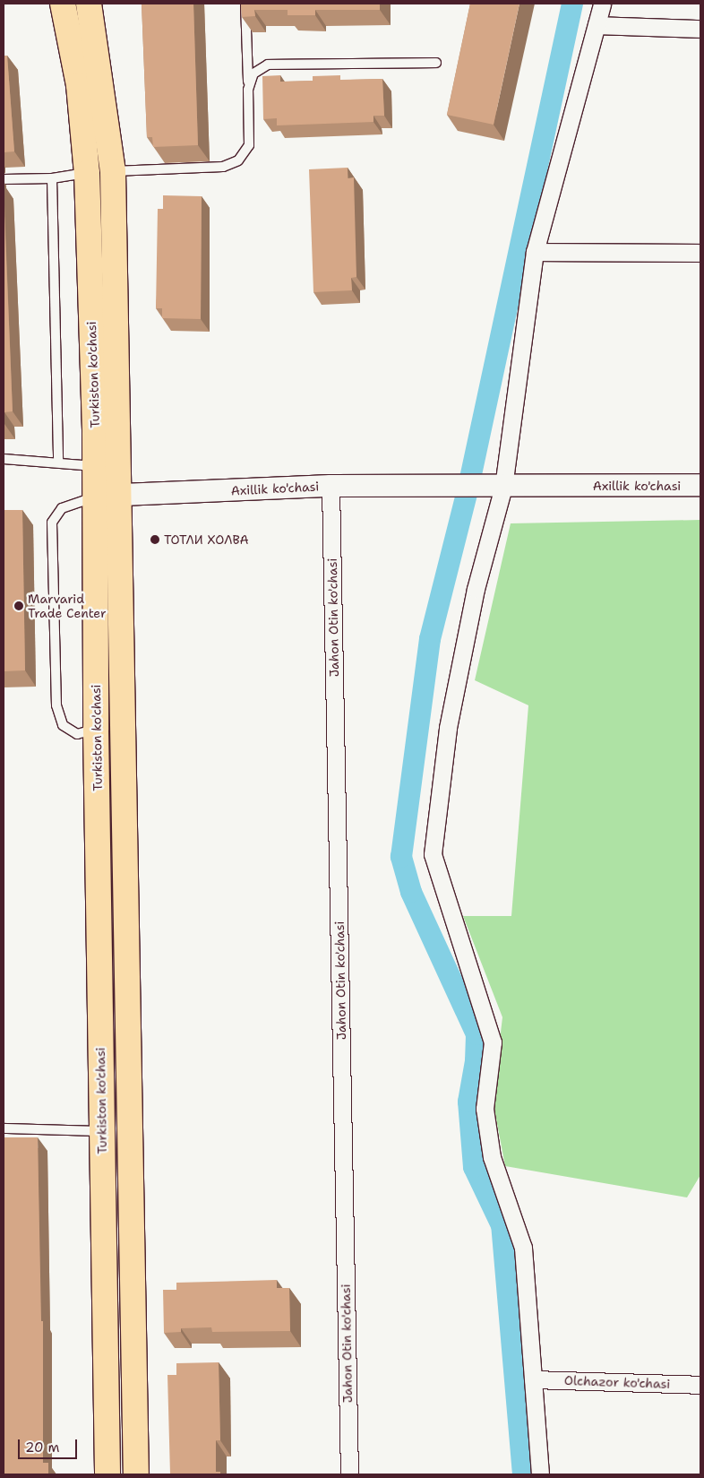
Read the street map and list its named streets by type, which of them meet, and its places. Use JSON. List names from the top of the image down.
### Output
{
  "streets": {
    "main road": ["Turkiston ko'chasi"],
    "street": ["Axillik ko'chasi", "Jahon Otin ko'chasi", "Olchazor ko'chasi"]
  },
  "crossings": [
    ["Turkiston ko'chasi", "Axillik ko'chasi"],
    ["Axillik ko'chasi", "Jahon Otin ko'chasi"]
  ],
  "places": ["ТОТЛИ ХОЛВА", "Marvarid Trade Center"],
  "scale_bar": "20 m"
}
